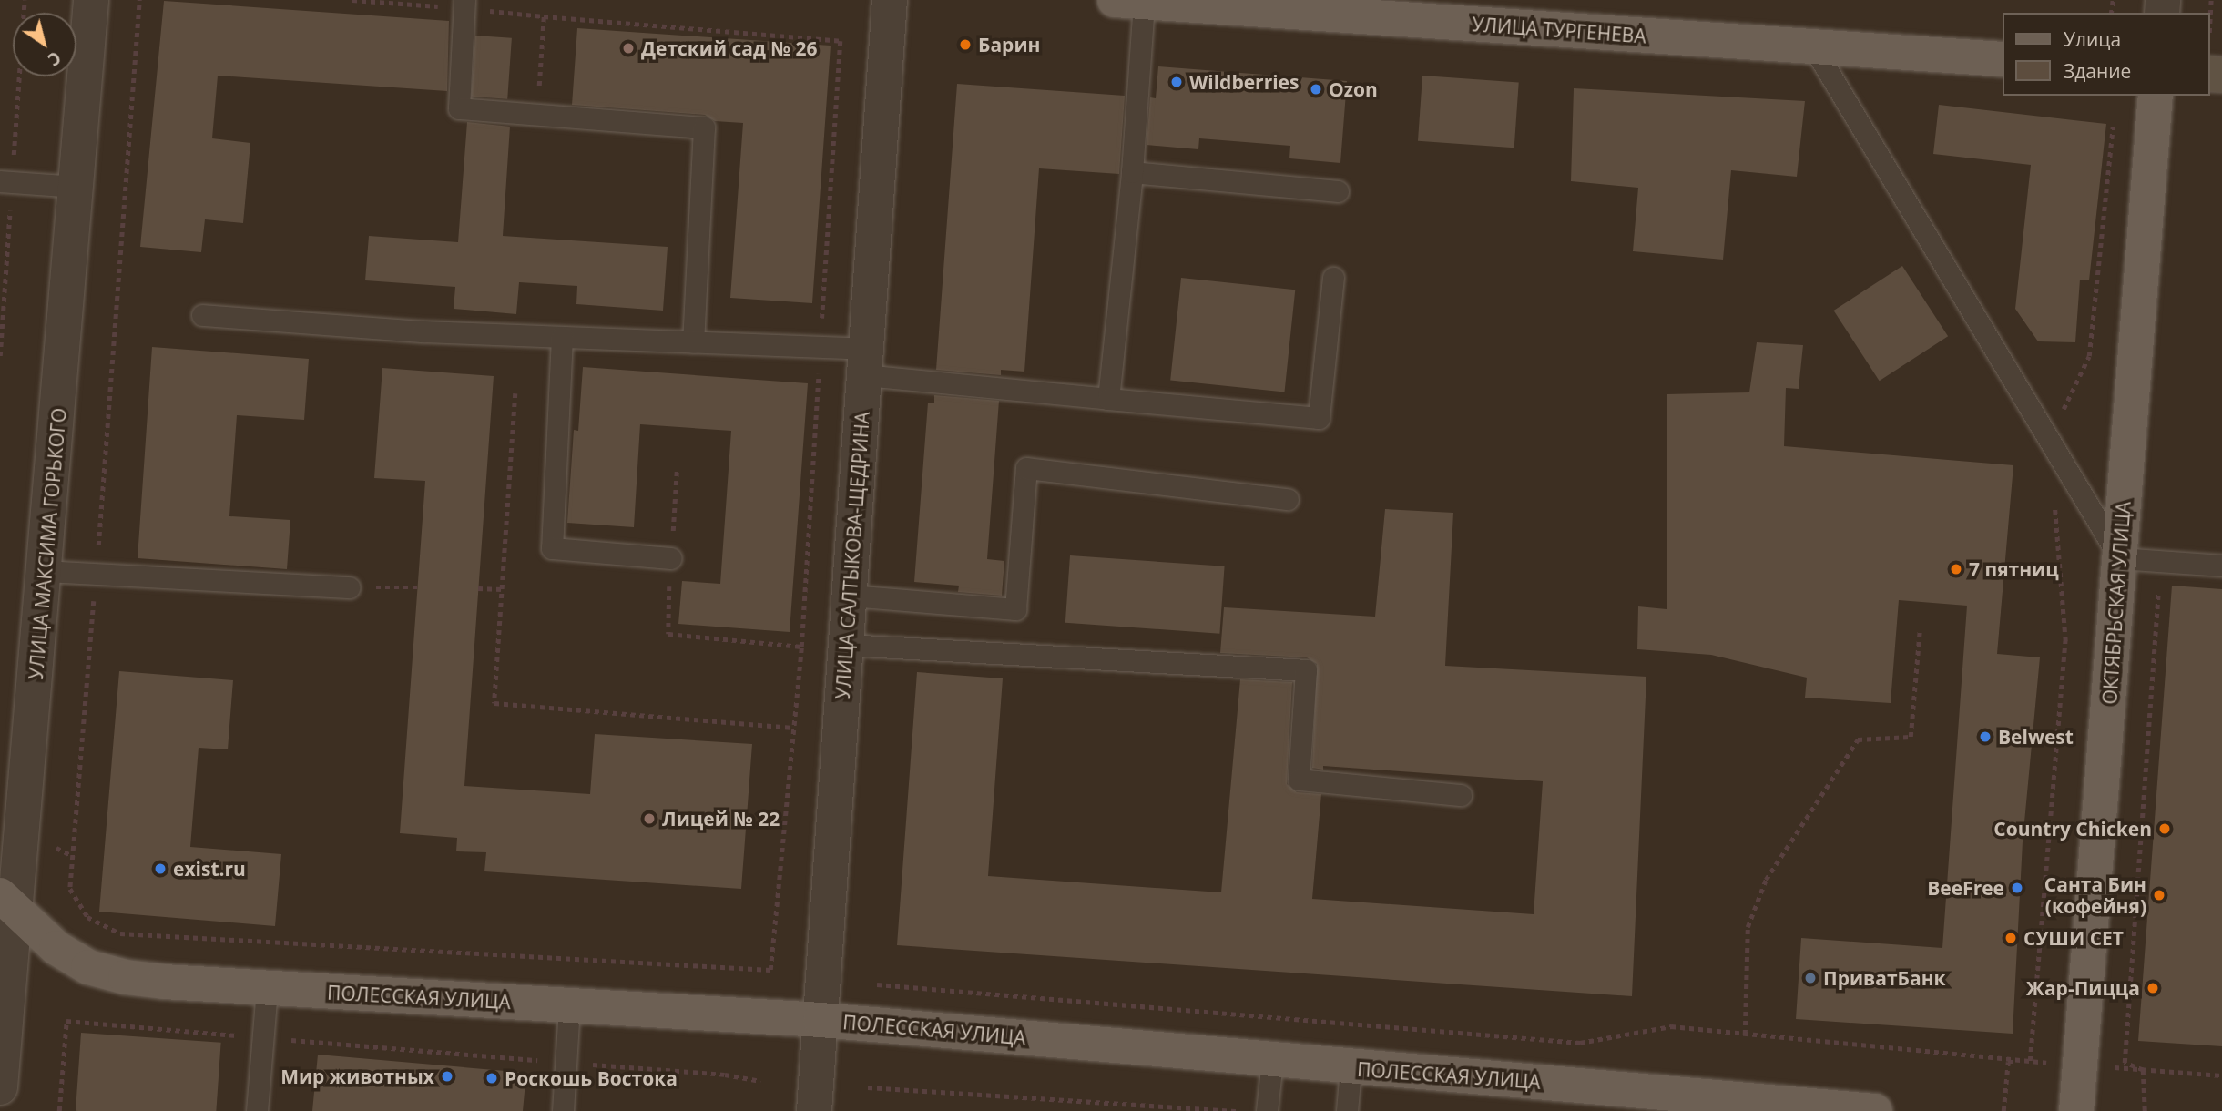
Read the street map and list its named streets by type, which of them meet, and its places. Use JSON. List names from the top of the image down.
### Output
{
  "streets": {
    "main road": ["УЛИЦА ТУРГЕНЕВА", "ОКТЯБРЬСКАЯ УЛИЦА", "ПОЛЕССКАЯ УЛИЦА"],
    "street": ["УЛИЦА МАКСИМА ГОРЬКОГО", "УЛИЦА САЛТЫКОВА-ЩЕДРИНА"]
  },
  "crossings": [
    ["УЛИЦА МАКСИМА ГОРЬКОГО", "ПОЛЕССКАЯ УЛИЦА"],
    ["УЛИЦА САЛТЫКОВА-ЩЕДРИНА", "ПОЛЕССКАЯ УЛИЦА"]
  ],
  "places": [
    "Барин",
    "Детский сад № 26",
    "Wildberries",
    "Ozon",
    "7 пятниц",
    "Belwest",
    "Лицей № 22",
    "Country Chicken",
    "exist.ru",
    "BeeFree",
    "Санта Бин (кофейня)",
    "СУШИ СЕТ",
    "ПриватБанк",
    "Жар-Пицца",
    "Мир животных",
    "Роскошь Востока"
  ],
  "legend": ["Улица", "Здание"],
  "north": "bottom right"
}
